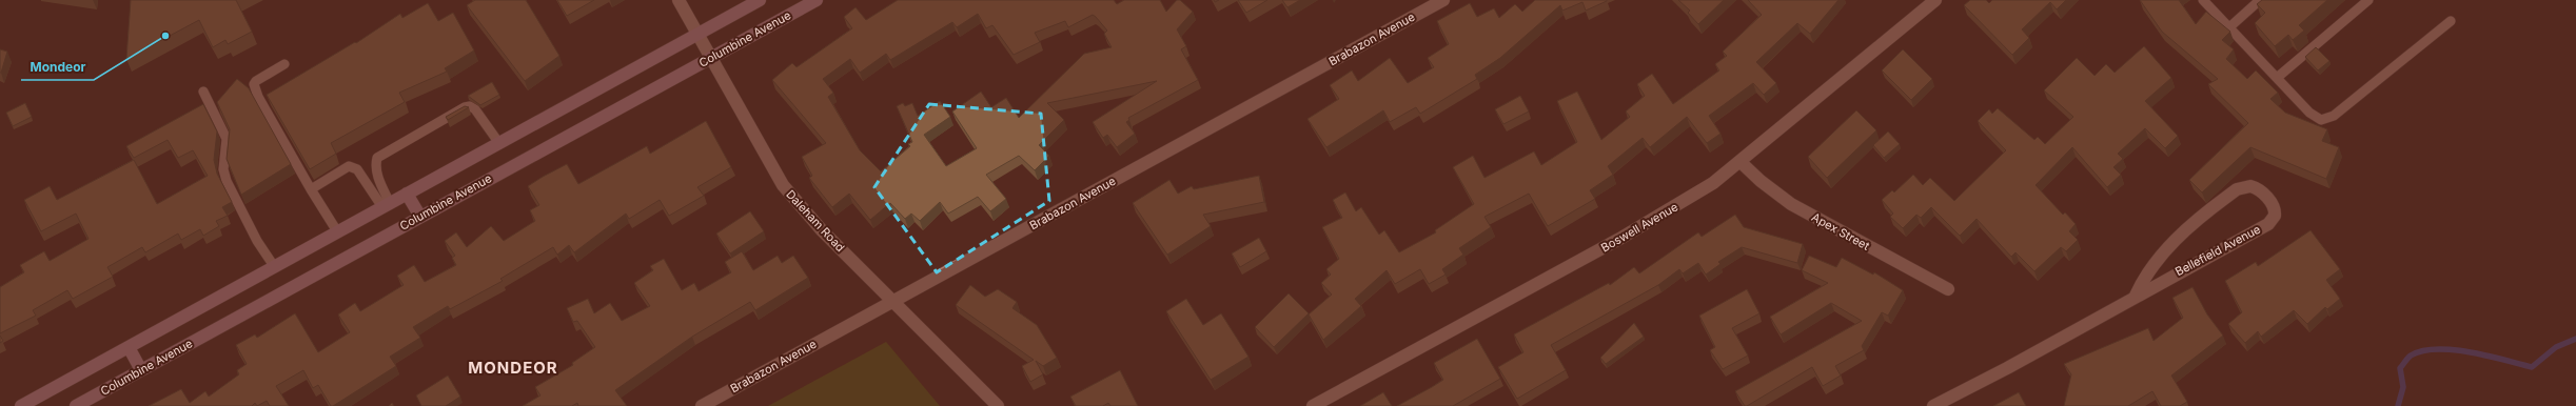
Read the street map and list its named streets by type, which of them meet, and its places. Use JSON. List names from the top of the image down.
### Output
{
  "streets": {
    "main road": ["Columbine Avenue"],
    "street": [
      "Brabazon Avenue",
      "Daleham Road",
      "Boswell Avenue",
      "Apex Street",
      "Bellefield Avenue"
    ]
  },
  "crossings": [
    ["Columbine Avenue", "Daleham Road"],
    ["Brabazon Avenue", "Daleham Road"],
    ["Boswell Avenue", "Apex Street"]
  ],
  "districts": ["MONDEOR"],
  "places": ["Mondeor"]
}
